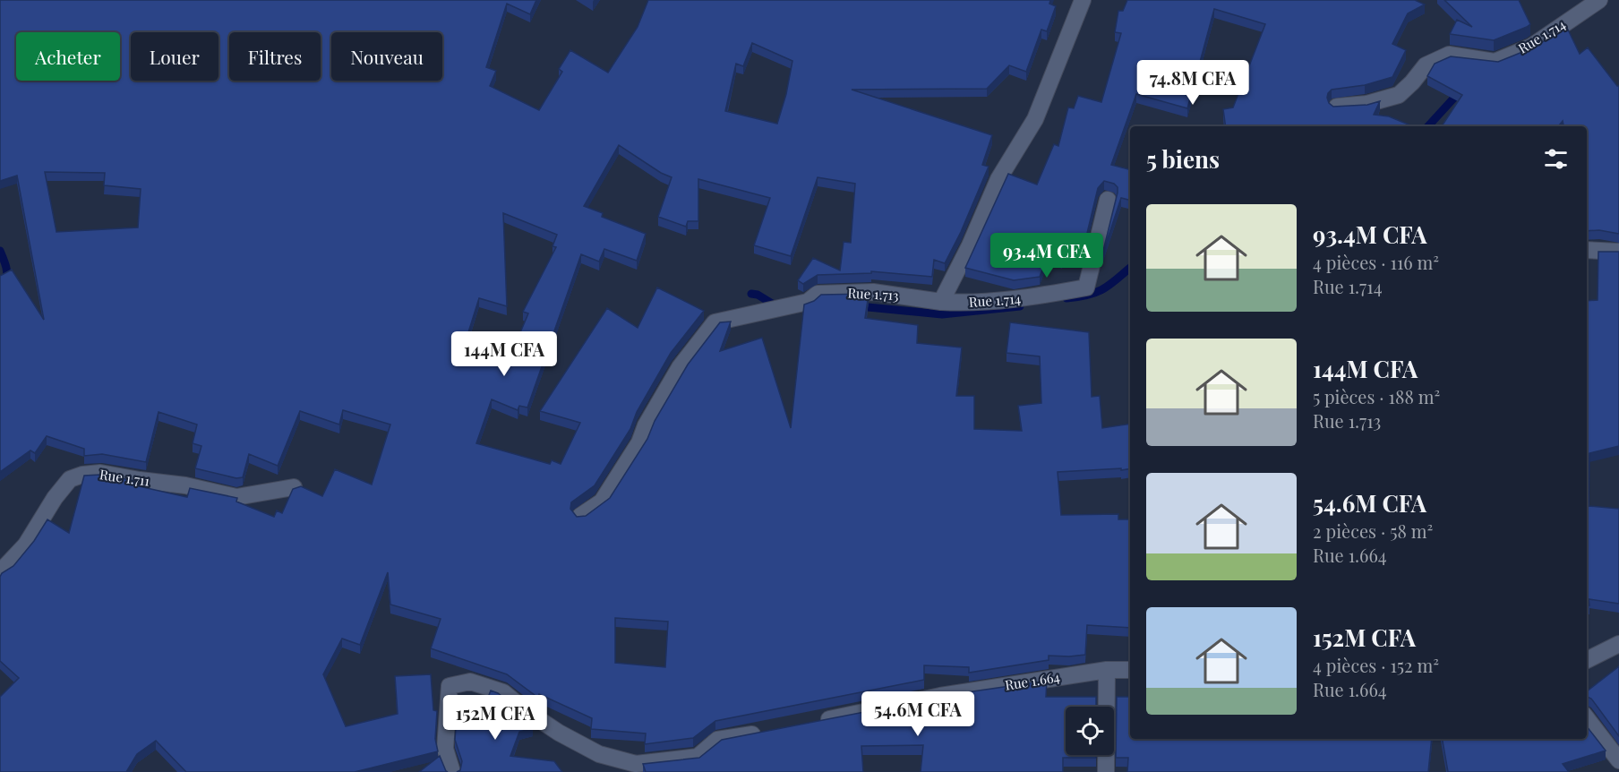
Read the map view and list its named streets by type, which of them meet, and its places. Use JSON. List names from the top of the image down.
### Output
{
  "streets": {
    "street": [
      "Rue 1.714",
      "Rue 1.713",
      "Rue 1.711",
      "Rue 1.664"
    ]
  },
  "crossings": [
    ["Rue 1.714", "Rue 1.713"]
  ],
  "page": {
    "chip": [
      "Acheter",
      "Louer",
      "Filtres",
      "Nouveau"
    ],
    "price": [
      "74.8M CFA",
      "93.4M CFA",
      "144M CFA",
      "54.6M CFA",
      "152M CFA"
    ],
    "heading": "5 biens",
    "list": [
      {
        "name": "93.4M CFA",
        "note": "4 pièces · 116 m² · Rue 1.714"
      },
      {
        "name": "144M CFA",
        "note": "5 pièces · 188 m² · Rue 1.713"
      },
      {
        "name": "54.6M CFA",
        "note": "2 pièces · 58 m² · Rue 1.664"
      },
      {
        "name": "152M CFA",
        "note": "4 pièces · 152 m² · Rue 1.664"
      }
    ]
  }
}
